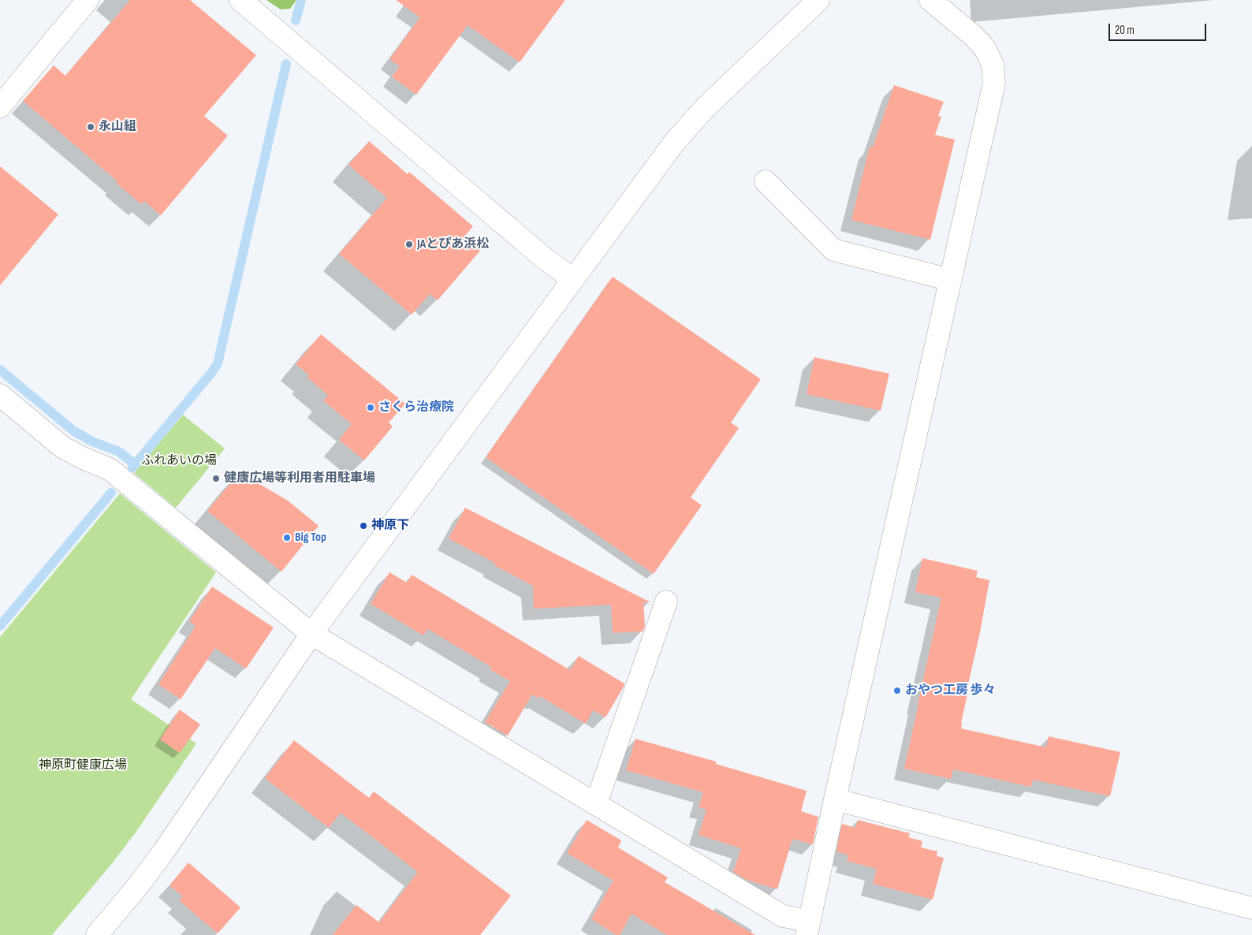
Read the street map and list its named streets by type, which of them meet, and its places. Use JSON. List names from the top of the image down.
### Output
{
  "parks": ["ふれあいの場", "神原町健康広場"],
  "places": [
    "永山組",
    "JAとぴあ浜松",
    "さくら治療院",
    "健康広場等利用者用駐車場",
    "神原下",
    "Big Top",
    "おやつ工房 歩々"
  ],
  "scale_bar": "20 m"
}
